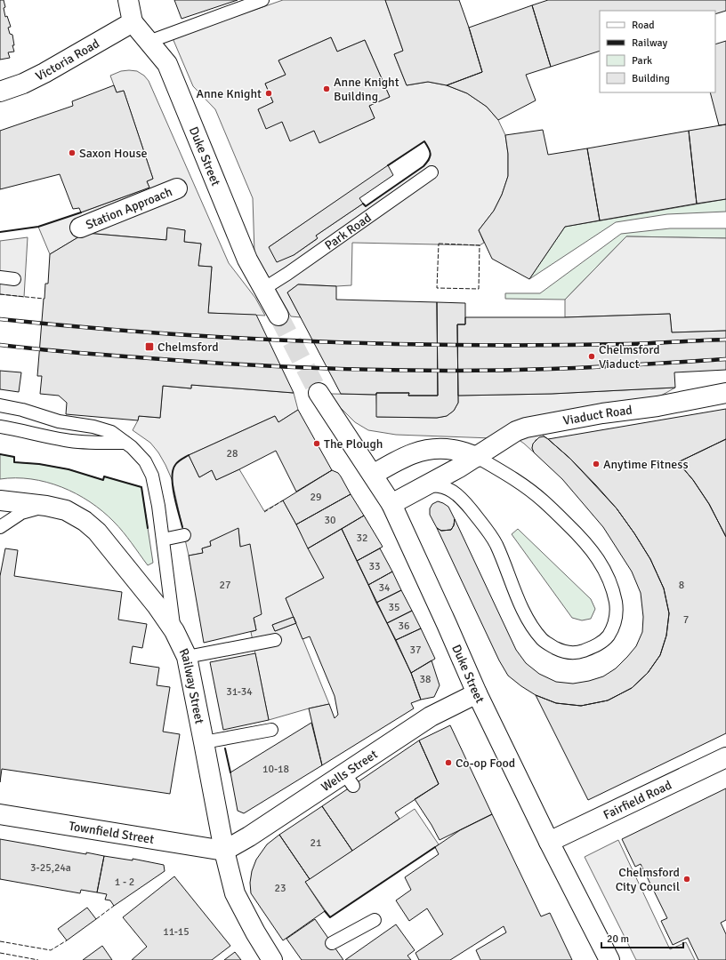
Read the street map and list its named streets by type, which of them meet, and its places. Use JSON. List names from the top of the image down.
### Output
{
  "streets": {
    "street": [
      "Victoria Road",
      "Duke Street",
      "Station Approach",
      "Viaduct Road",
      "Railway Street",
      "Wells Street",
      "Fairfield Road",
      "Townfield Street"
    ],
    "lane": ["Park Road"]
  },
  "crossings": [
    ["Victoria Road", "Duke Street"],
    ["Duke Street", "Park Road"],
    ["Duke Street", "Viaduct Road"],
    ["Duke Street", "Wells Street"],
    ["Duke Street", "Fairfield Road"],
    ["Railway Street", "Wells Street"],
    ["Railway Street", "Townfield Street"],
    ["Wells Street", "Townfield Street"]
  ],
  "places": {
    "other": [
      "Anne Knight Building",
      "Anne Knight",
      "Saxon House",
      "Chelmsford Viaduct",
      "The Plough",
      "Anytime Fitness",
      "Co-op Food",
      "Chelmsford City Council"
    ],
    "transit": ["Chelmsford"]
  },
  "house_numbers": [
    "28",
    "29",
    "30",
    "32",
    "33",
    "27",
    "8",
    "34",
    "35",
    "7",
    "36",
    "37",
    "38",
    "31-34",
    "10-18",
    "21",
    "3-25,24a",
    "1 - 2",
    "23",
    "11-15"
  ],
  "legend": [
    "Road",
    "Railway",
    "Park",
    "Building"
  ],
  "scale_bar": "20 m"
}
